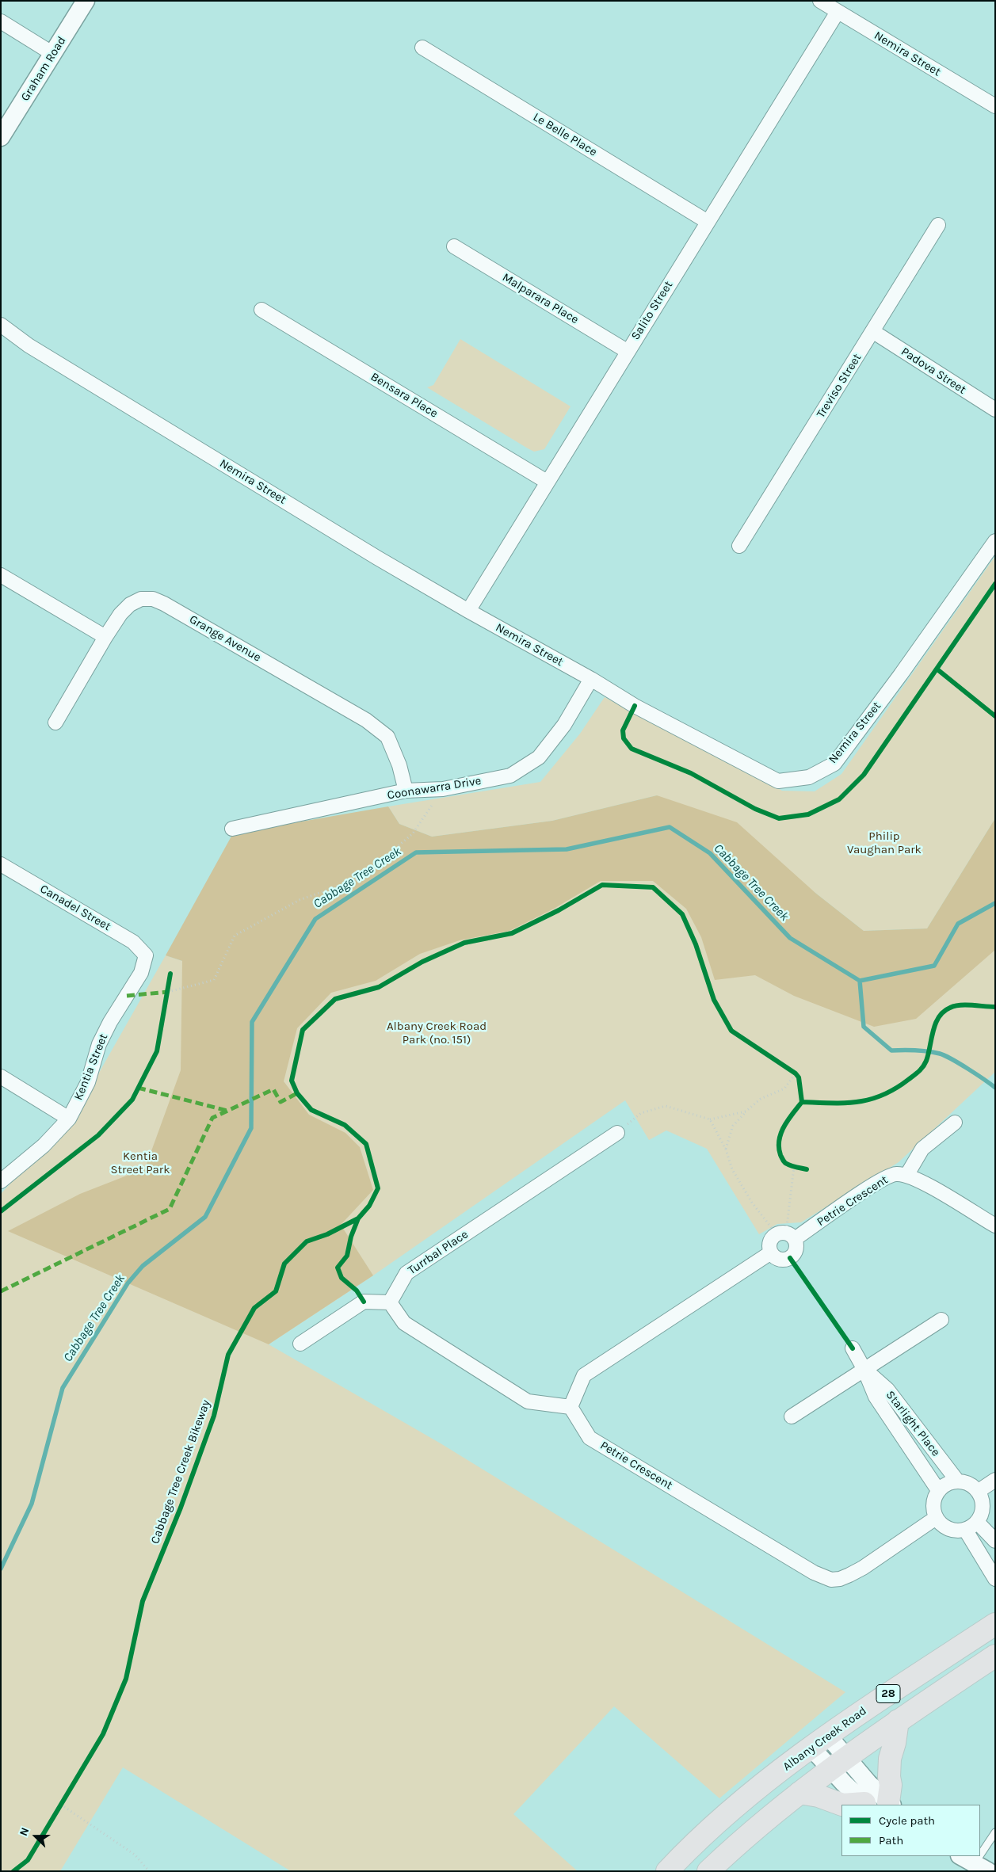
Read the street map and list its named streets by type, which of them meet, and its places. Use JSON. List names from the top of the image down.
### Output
{
  "streets": {
    "main road": ["28", "Albany Creek Road"],
    "street": [
      "Nemira Street",
      "Graham Road",
      "Le Belle Place",
      "Malparara Place",
      "Salito Street",
      "Padova Street",
      "Treviso Street",
      "Bensara Place",
      "Grange Avenue",
      "Coonawarra Drive",
      "Canadel Street",
      "Kentia Street",
      "Petrie Crescent",
      "Turrbal Place",
      "Starlight Place"
    ],
    "cycle path": ["Cabbage Tree Creek Bikeway"]
  },
  "crossings": [
    ["Nemira Street", "Salito Street"],
    ["Nemira Street", "Coonawarra Drive"],
    ["Le Belle Place", "Salito Street"],
    ["Malparara Place", "Salito Street"],
    ["Salito Street", "Bensara Place"],
    ["Padova Street", "Treviso Street"],
    ["Grange Avenue", "Coonawarra Drive"],
    ["Canadel Street", "Kentia Street"],
    ["Petrie Crescent", "Starlight Place"]
  ],
  "water": ["Cabbage Tree Creek"],
  "parks": ["Philip Vaughan Park", "Albany Creek Road Park (no. 151)", "Kentia Street Park"],
  "legend": ["Cycle path", "Path"],
  "north": "left"
}
